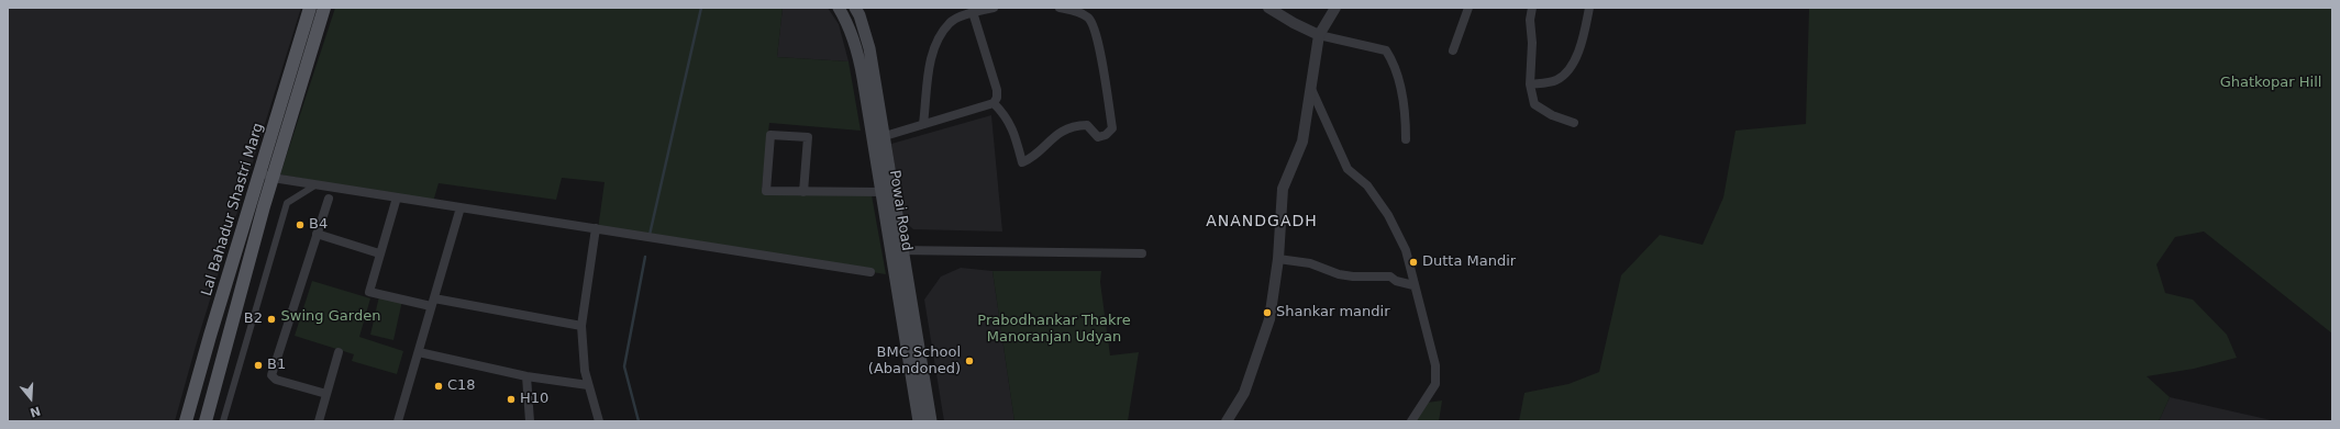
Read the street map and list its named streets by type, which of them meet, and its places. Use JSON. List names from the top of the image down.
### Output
{
  "streets": {
    "main road": ["Lal Bahadur Shastri Marg", "Powai Road"]
  },
  "districts": ["ANANDGADH"],
  "parks": ["Ghatkopar Hill", "Swing Garden", "Prabodhankar Thakre Manoranjan Udyan"],
  "places": [
    "B4",
    "Dutta Mandir",
    "Shankar mandir",
    "B2",
    "BMC School (Abandoned)",
    "B1",
    "C18",
    "H10"
  ],
  "north": "bottom"
}
